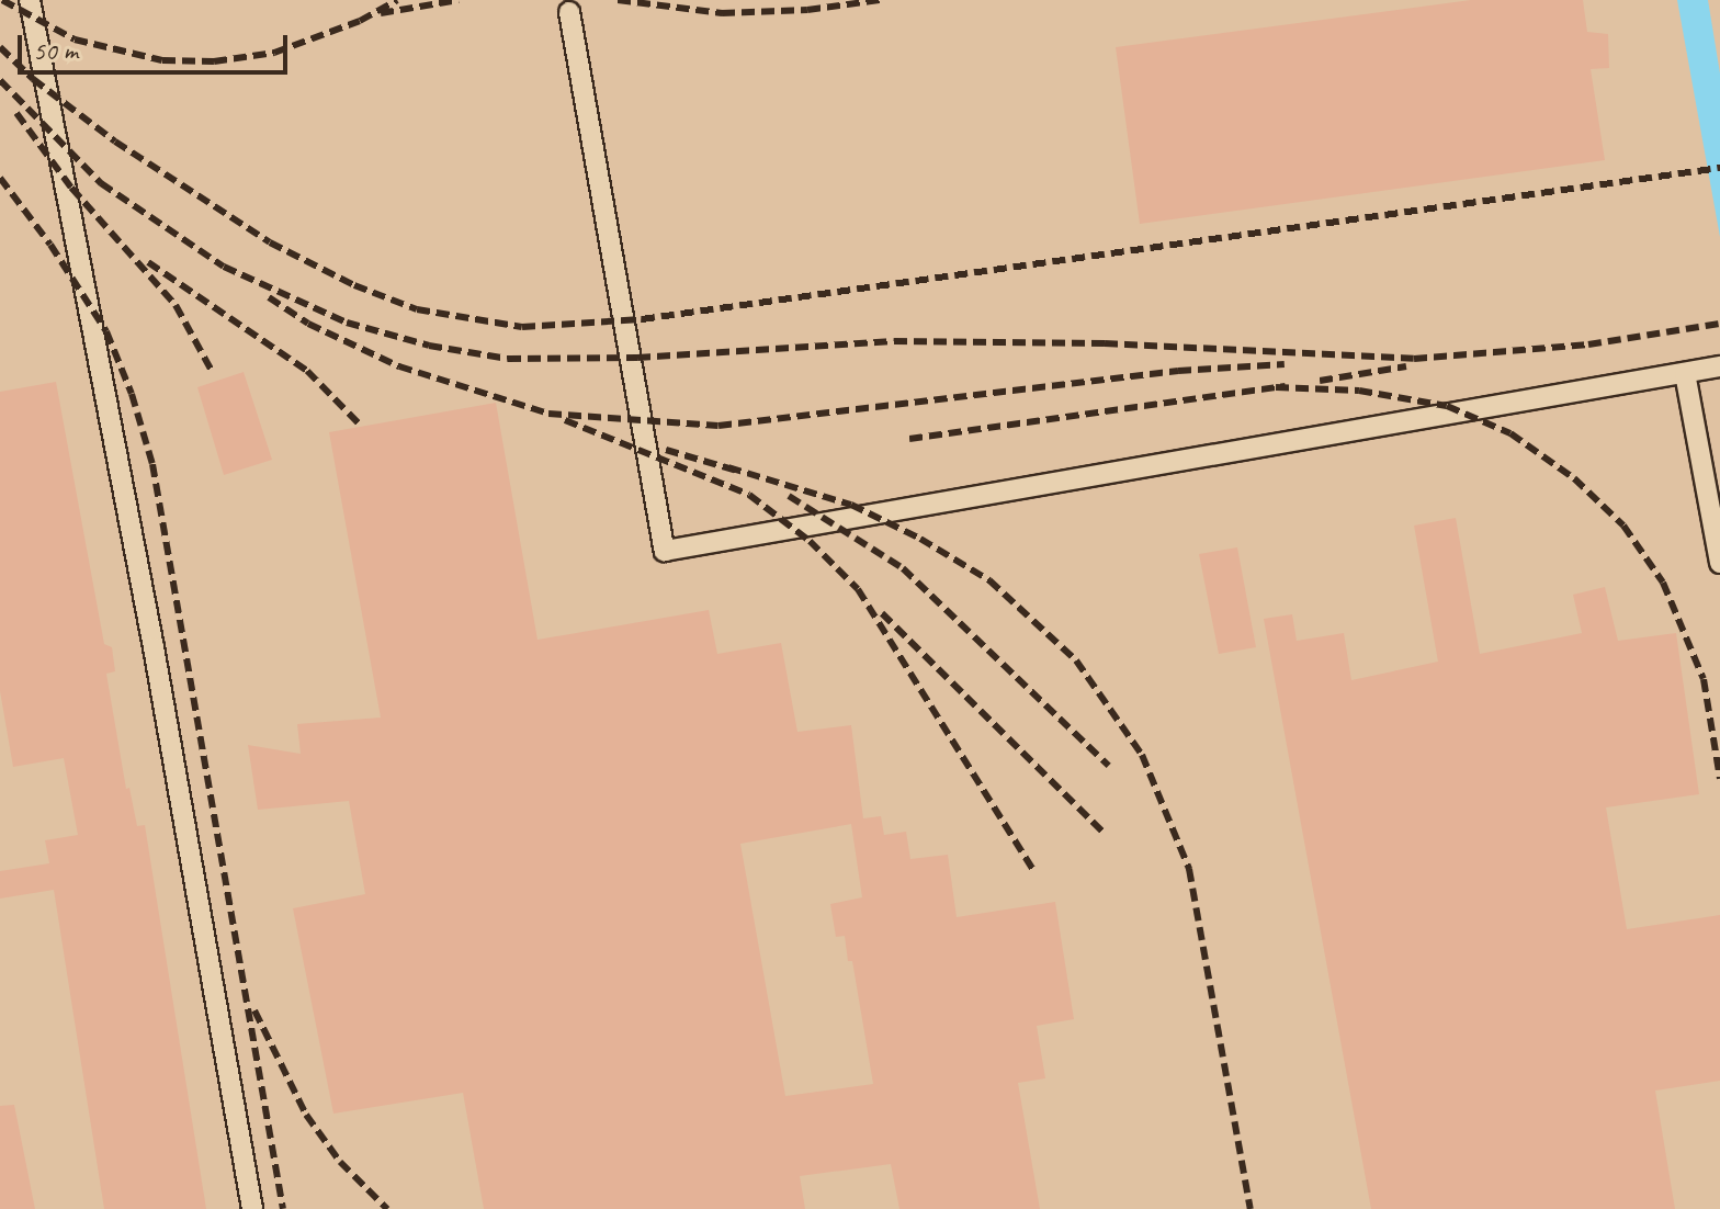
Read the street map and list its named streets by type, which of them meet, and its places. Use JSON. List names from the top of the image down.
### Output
{
  "scale_bar": "50 m"
}
